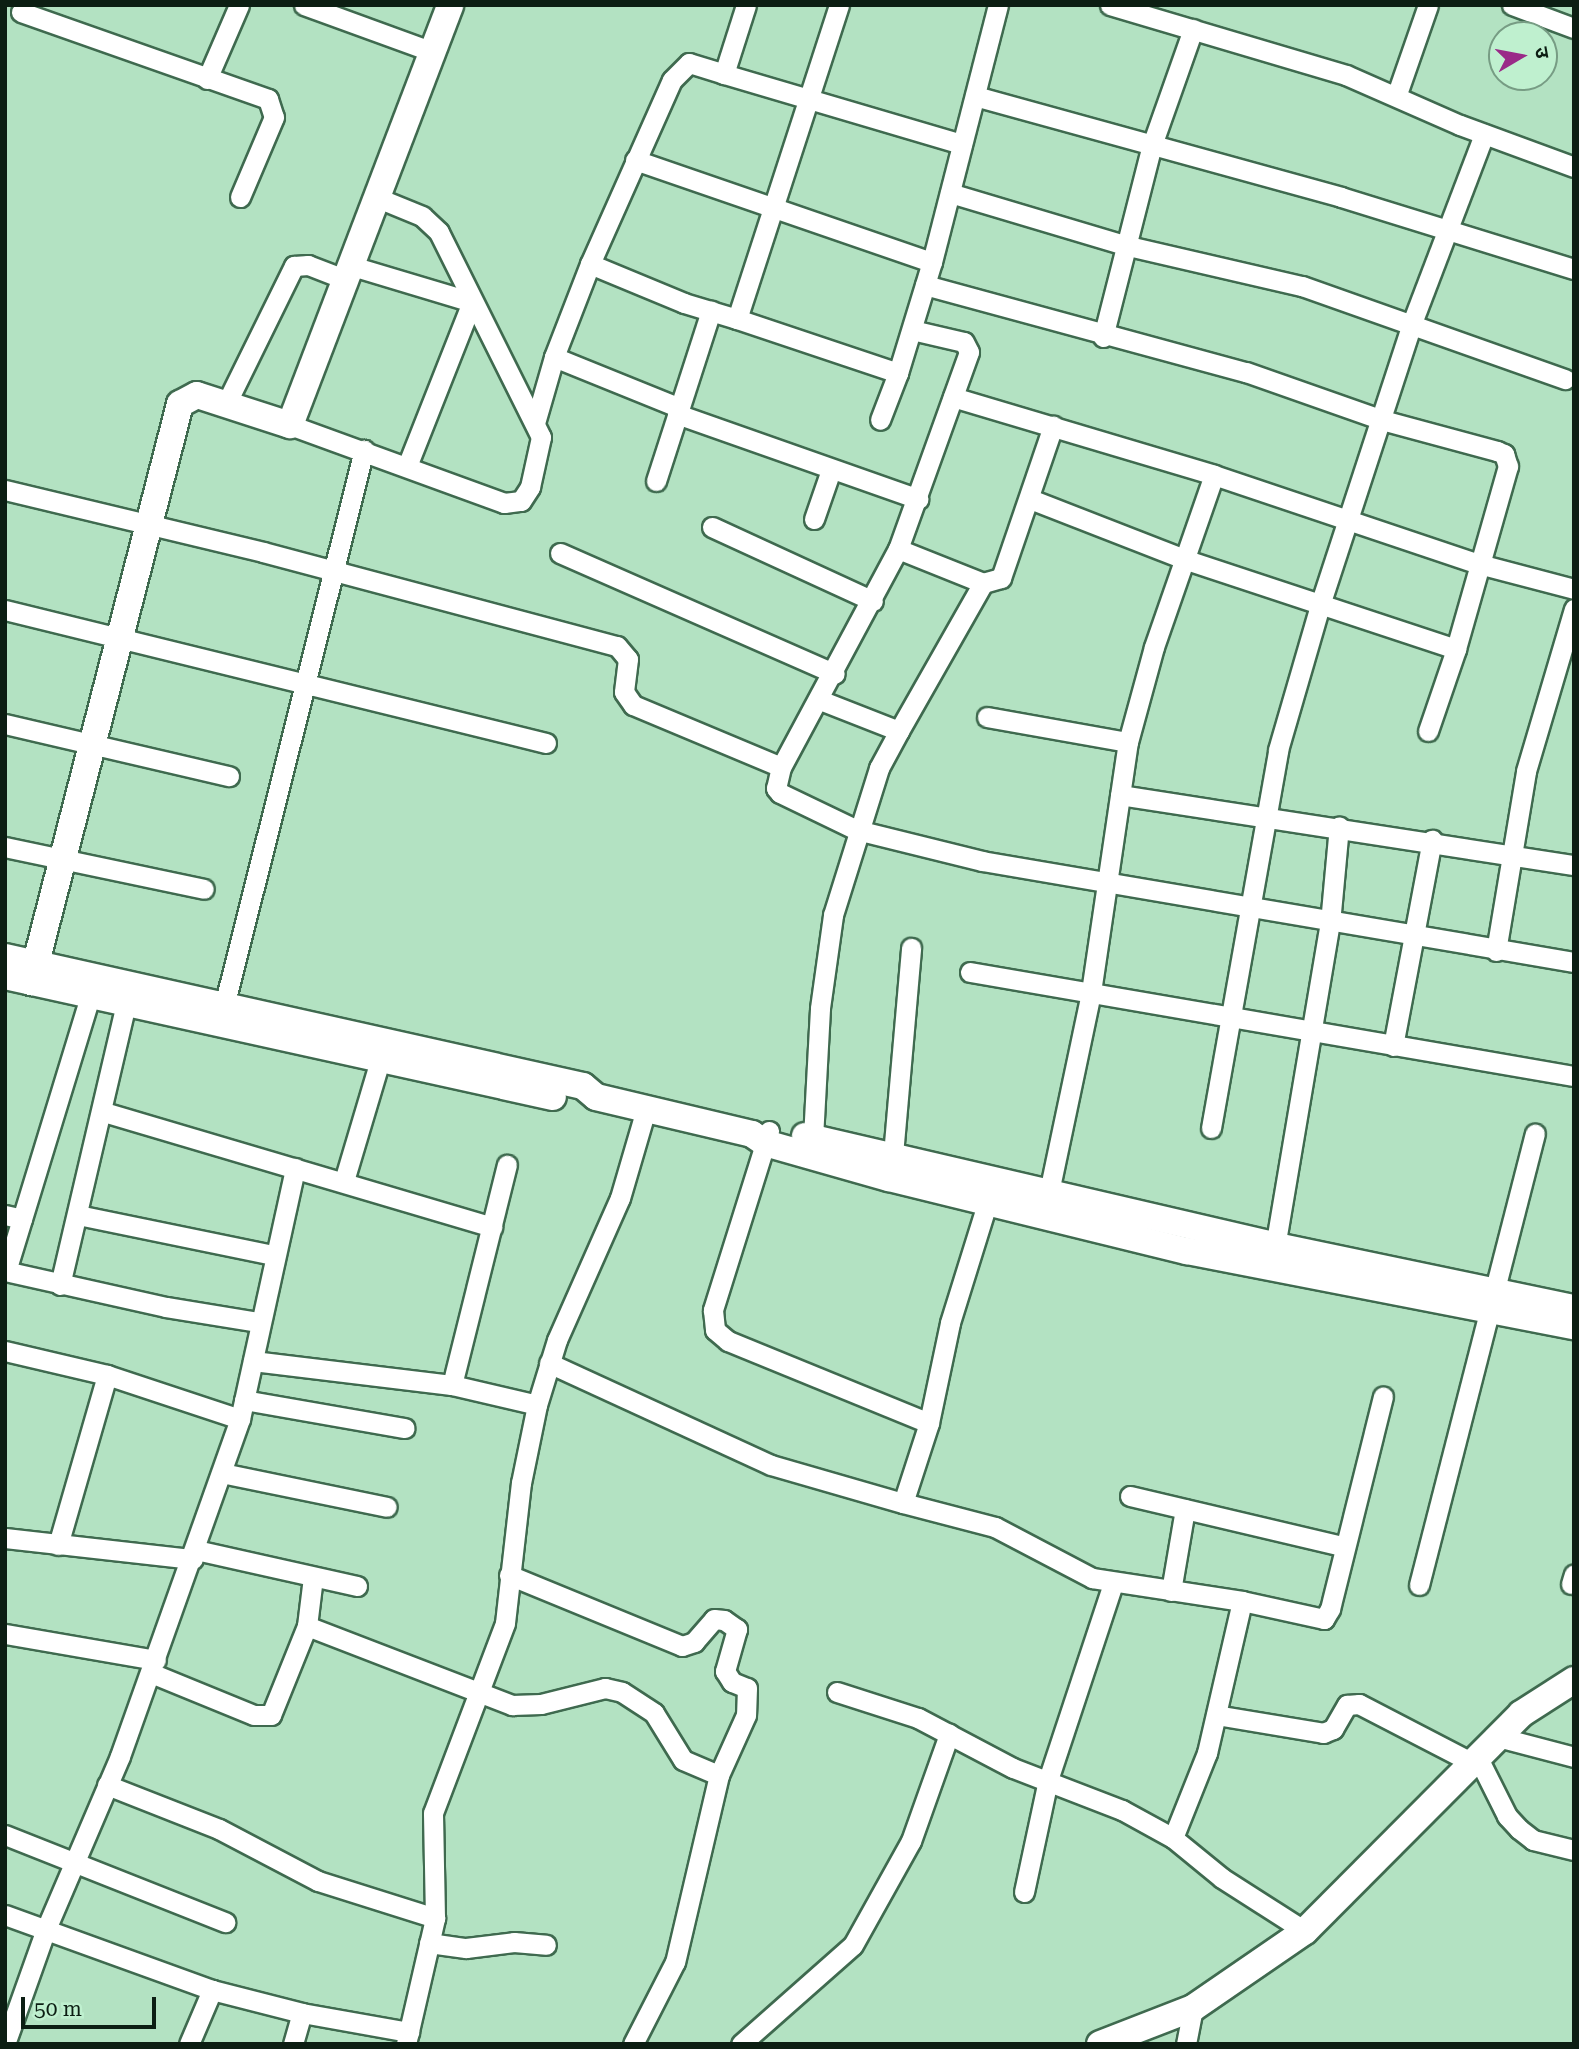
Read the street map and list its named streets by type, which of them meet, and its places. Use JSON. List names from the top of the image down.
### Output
{
  "scale_bar": "50 m",
  "north": "right"
}
